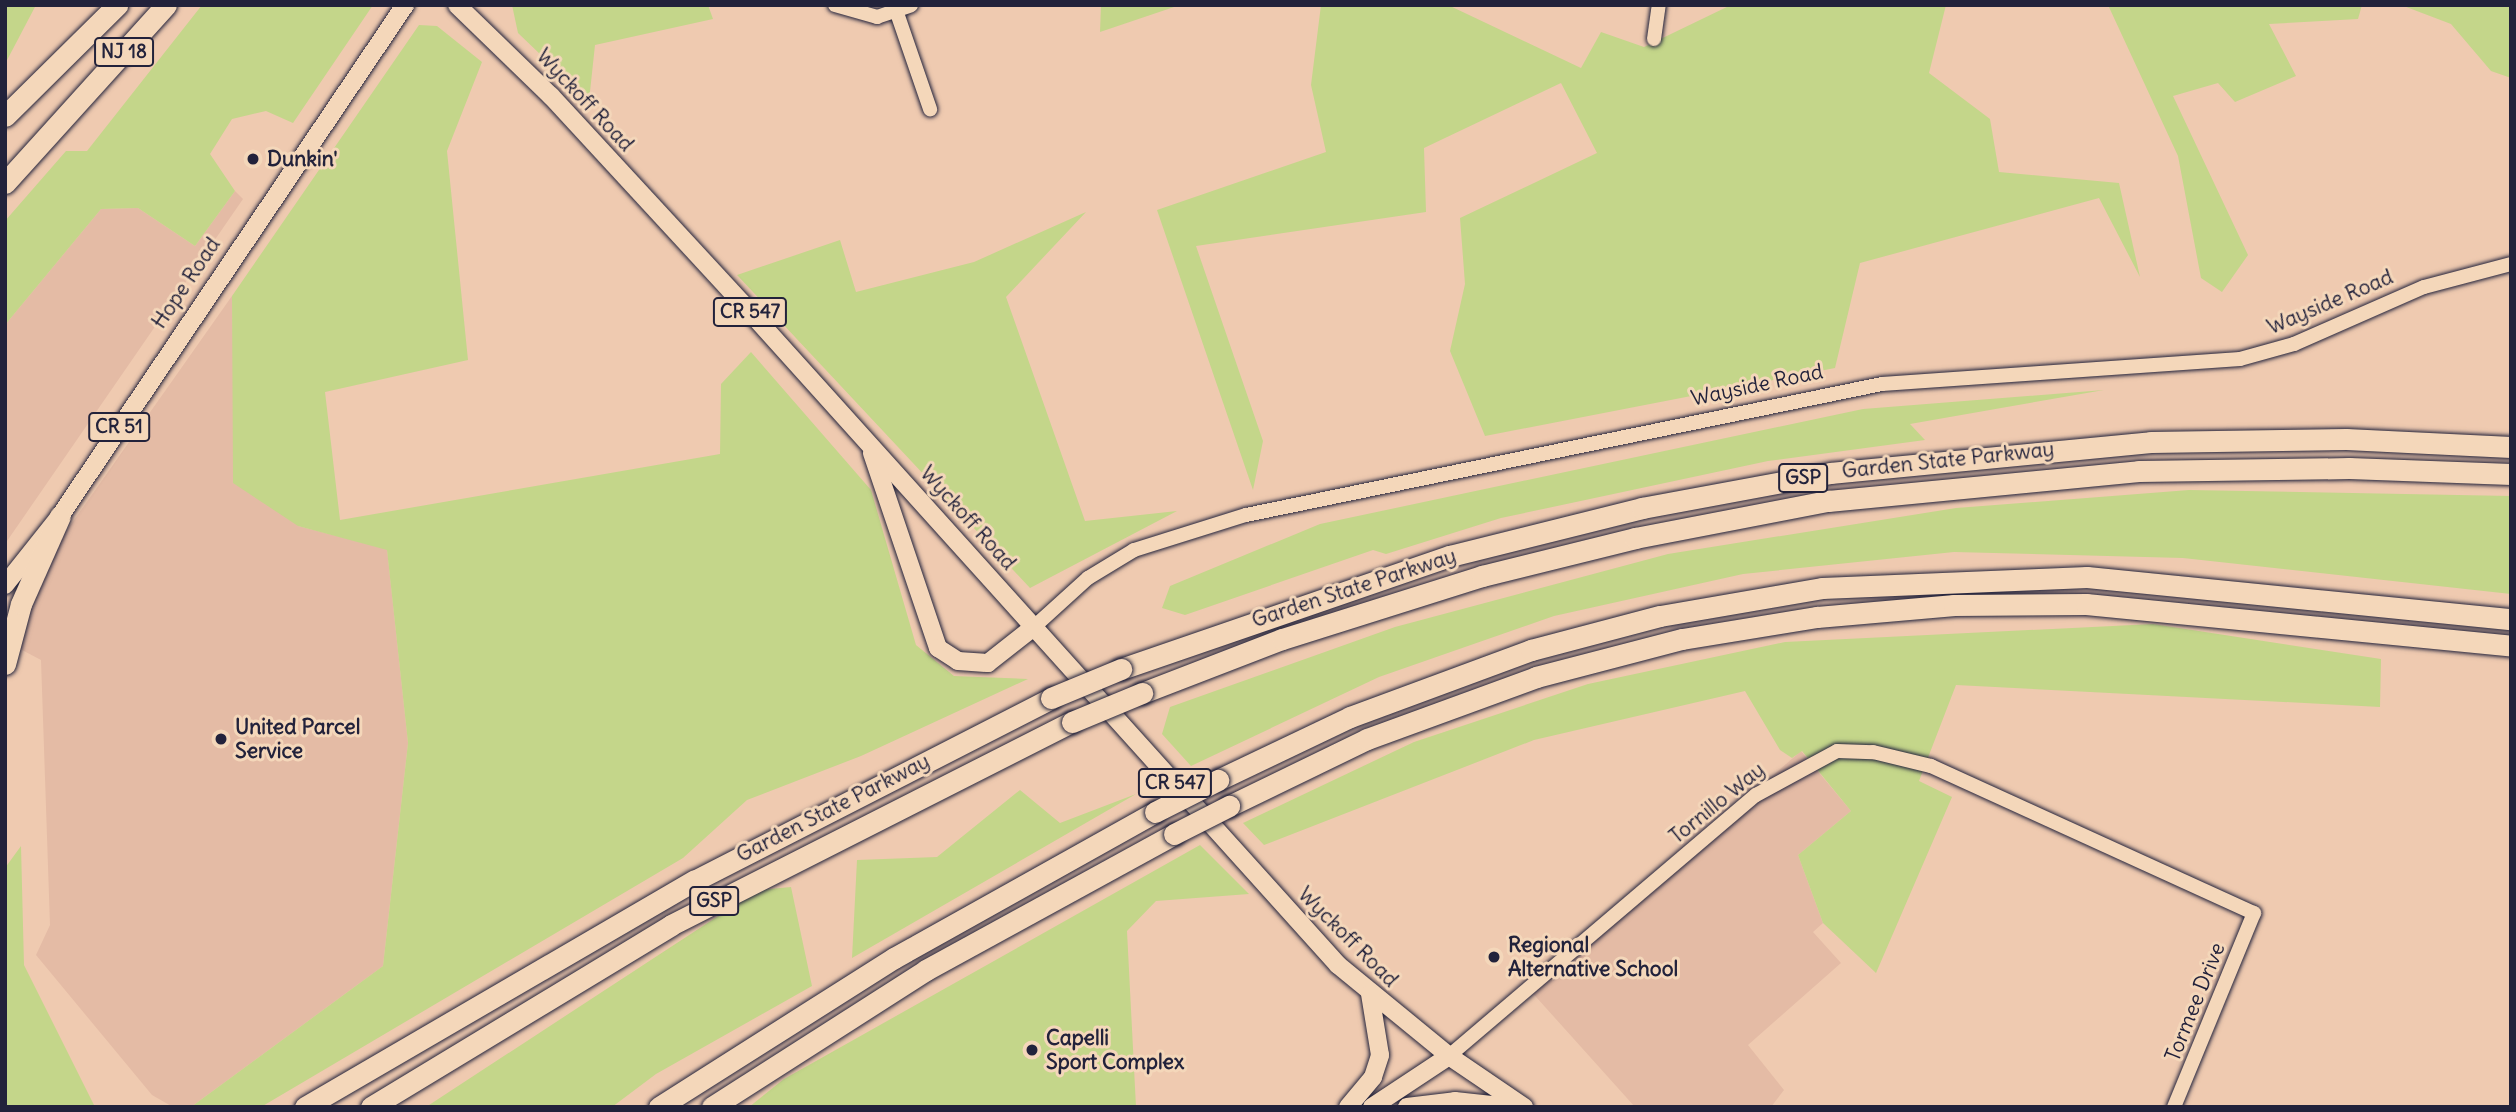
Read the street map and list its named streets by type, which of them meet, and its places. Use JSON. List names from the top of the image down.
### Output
{
  "streets": {
    "highway": ["NJ 18", "Garden State Parkway", "GSP"],
    "main road": [
      "Wyckoff Road",
      "Hope Road",
      "CR 547",
      "CR 51"
    ],
    "street": ["Wayside Road", "Tornillo Way", "Tormee Drive"]
  },
  "crossings": [
    ["Wyckoff Road", "Wayside Road"],
    ["Wyckoff Road", "CR 547"],
    ["Wyckoff Road", "Tornillo Way"],
    ["CR 547", "Tornillo Way"],
    ["Tornillo Way", "Tormee Drive"]
  ],
  "places": [
    "Dunkin'",
    "United Parcel Service",
    "Regional Alternative School",
    "Capelli Sport Complex"
  ]
}
